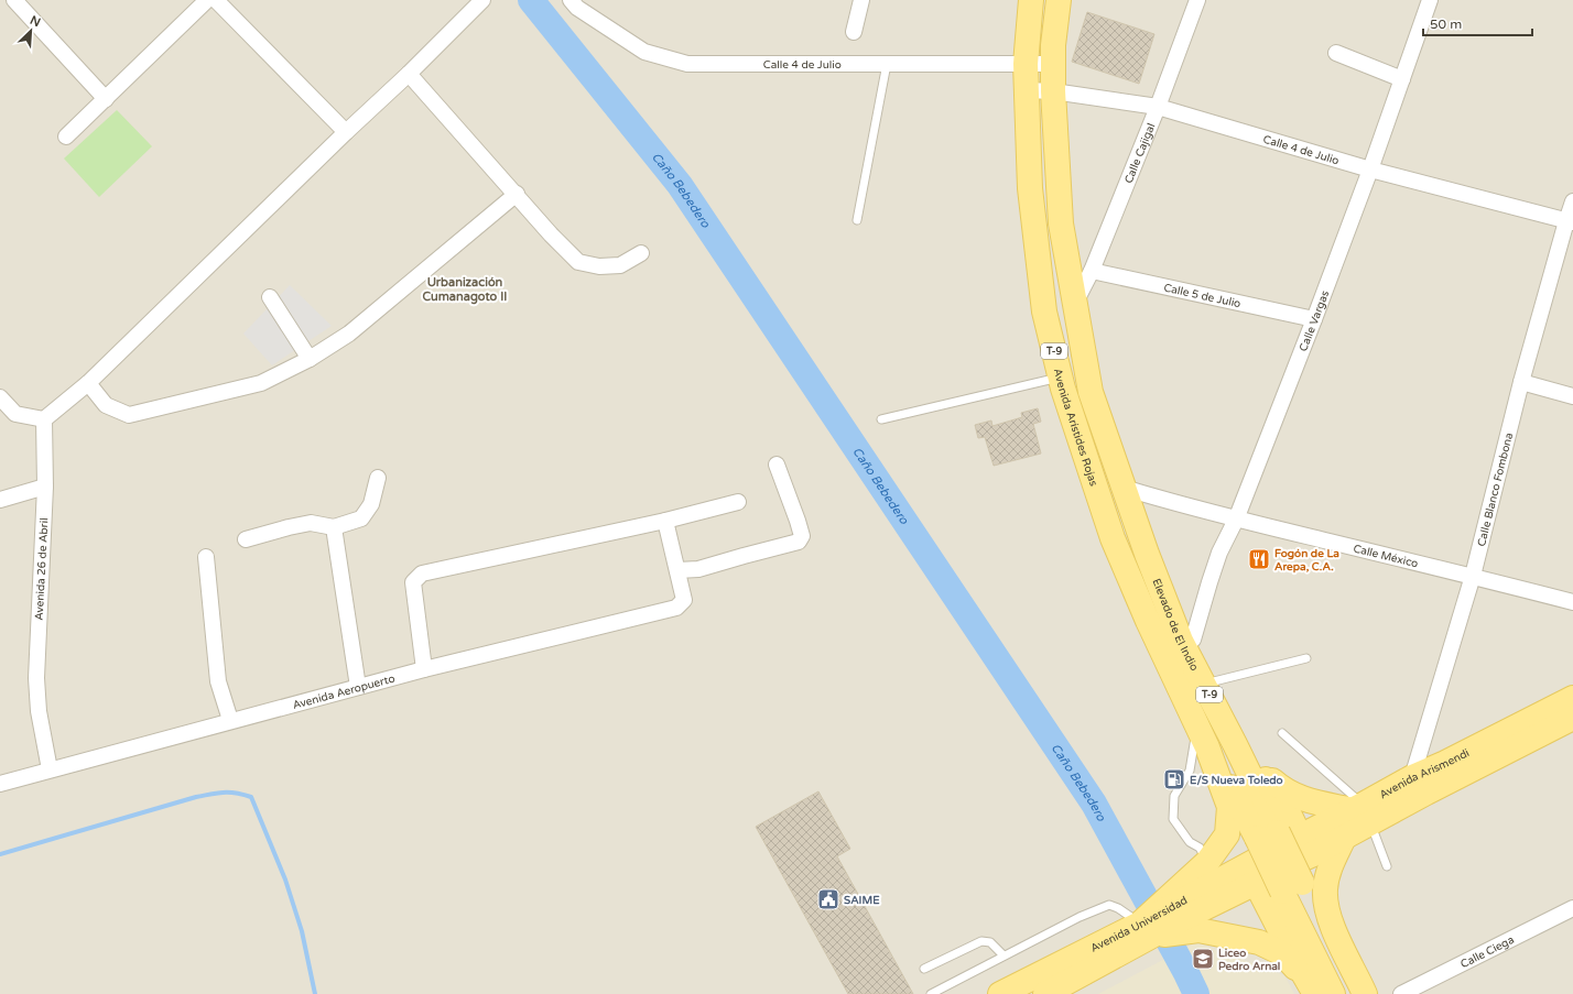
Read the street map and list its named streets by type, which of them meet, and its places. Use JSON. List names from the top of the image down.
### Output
{
  "streets": {
    "main road": [
      "T-9",
      "Avenida Arístides Rojas",
      "Elevado de El Indio",
      "Avenida Arismendi",
      "Avenida Universidad"
    ],
    "street": [
      "Calle 4 de Julio",
      "Calle Cajigal",
      "Calle 5 de Julio",
      "Calle Vargas",
      "Calle Blanco Fombona",
      "Calle México",
      "Avenida 26 de Abril",
      "Avenida Aeropuerto",
      "Calle Ciega"
    ]
  },
  "crossings": [
    ["Calle 4 de Julio", "Calle Cajigal"],
    ["Calle 4 de Julio", "Calle Vargas"],
    ["Calle 4 de Julio", "T-9"],
    ["Calle 4 de Julio", "Avenida Arístides Rojas"],
    ["Calle 4 de Julio", "Calle Blanco Fombona"],
    ["Calle Cajigal", "Calle 5 de Julio"],
    ["Calle Cajigal", "T-9"],
    ["Calle 5 de Julio", "Calle Vargas"],
    ["Calle Vargas", "T-9"],
    ["Calle Vargas", "Calle México"],
    ["Calle Vargas", "Elevado de El Indio"],
    ["T-9", "Avenida Arístides Rojas"],
    ["T-9", "Calle México"],
    ["T-9", "Elevado de El Indio"],
    ["T-9", "Avenida Arismendi"],
    ["T-9", "Avenida Universidad"],
    ["Avenida Arístides Rojas", "Elevado de El Indio"],
    ["Calle Blanco Fombona", "Calle México"],
    ["Calle Blanco Fombona", "Avenida Arismendi"],
    ["Avenida 26 de Abril", "Avenida Aeropuerto"],
    ["Elevado de El Indio", "Avenida Arismendi"],
    ["Elevado de El Indio", "Avenida Universidad"],
    ["Avenida Arismendi", "Avenida Universidad"]
  ],
  "districts": ["Urbanización Cumanagoto II"],
  "water": ["Caño Bebedero"],
  "places": {
    "restaurant": ["Fogón de La Arepa, C.A."],
    "fuel station": ["E/S Nueva Toledo"],
    "public building": ["SAIME"],
    "school or university": ["Liceo Pedro Arnal"]
  },
  "scale_bar": "50 m",
  "north": "top right"
}
